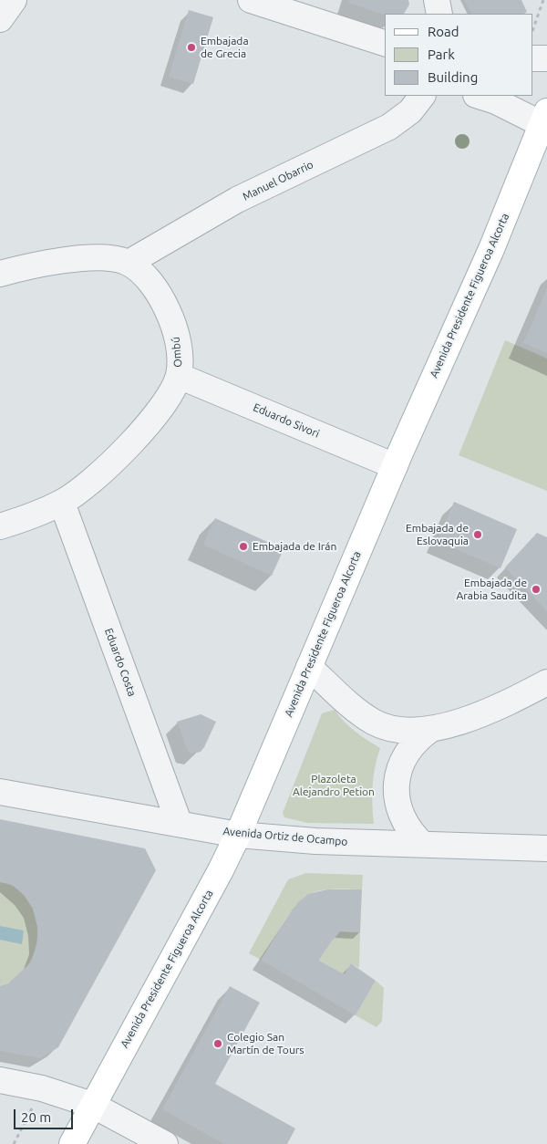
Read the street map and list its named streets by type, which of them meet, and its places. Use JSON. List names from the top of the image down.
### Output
{
  "streets": {
    "main road": ["Avenida Presidente Figueroa Alcorta"],
    "street": [
      "Manuel Obarrio",
      "Ombú",
      "Eduardo Sivori",
      "Eduardo Costa",
      "Avenida Ortiz de Ocampo"
    ]
  },
  "crossings": [
    ["Manuel Obarrio", "Ombú"],
    ["Avenida Presidente Figueroa Alcorta", "Eduardo Sivori"],
    ["Avenida Presidente Figueroa Alcorta", "Avenida Ortiz de Ocampo"],
    ["Ombú", "Eduardo Sivori"],
    ["Ombú", "Eduardo Costa"],
    ["Eduardo Costa", "Avenida Ortiz de Ocampo"]
  ],
  "parks": ["Plazoleta Alejandro Petion"],
  "places": [
    "Embajada de Grecia",
    "Embajada de Eslovaquia",
    "Embajada de Irán",
    "Embajada de Arabia Saudita",
    "Colegio San Martín de Tours"
  ],
  "legend": ["Road", "Park", "Building"],
  "scale_bar": "20 m"
}
